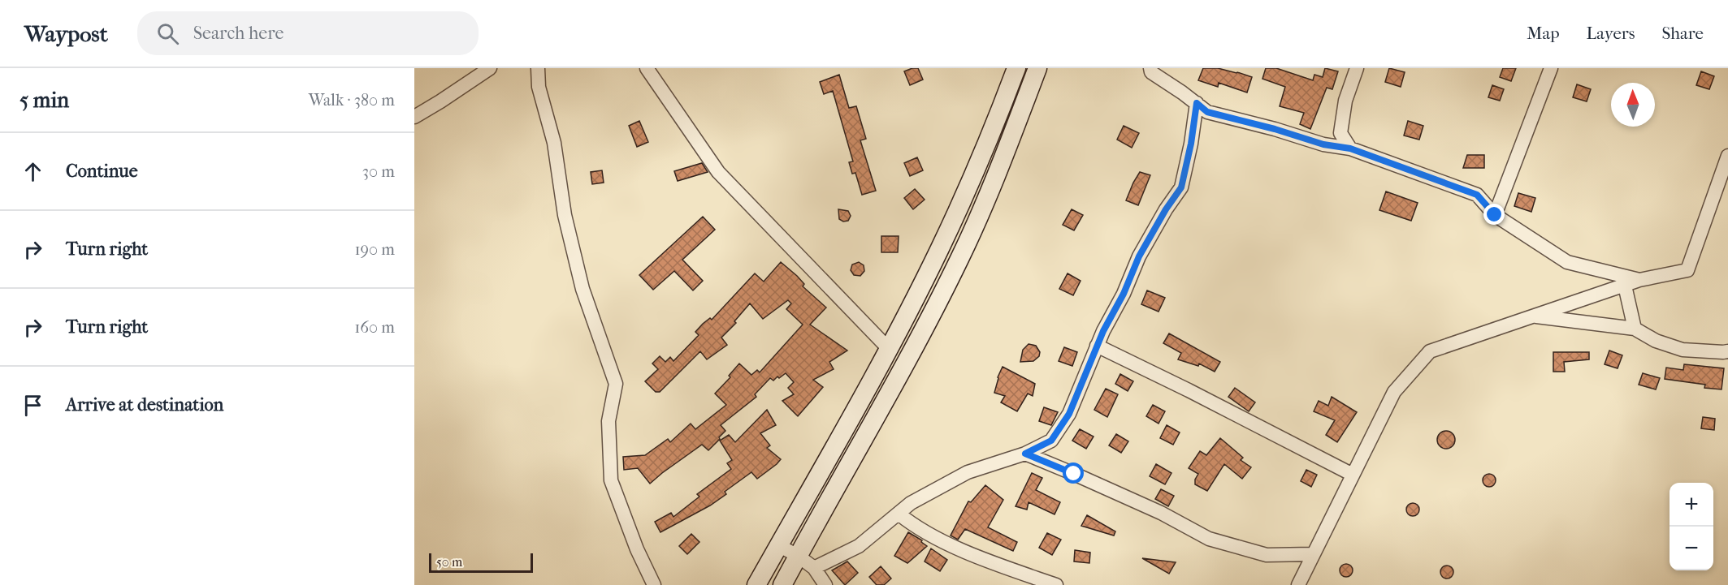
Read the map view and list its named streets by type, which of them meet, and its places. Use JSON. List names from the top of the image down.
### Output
{
  "scale_bar": "50 m",
  "north": "top",
  "page": {
    "header": "Waypost",
    "search": "Search here",
    "nav": ["Map", "Layers", "Share"],
    "heading": ["5 min", "Walk · 380 m"],
    "list": [
      ["Continue", "30 m"],
      ["Turn right", "190 m"],
      ["Turn right", "160 m"],
      "Arrive at destination"
    ],
    "map_buttons": ["+", "−"],
    "scale": "50 m"
  }
}
